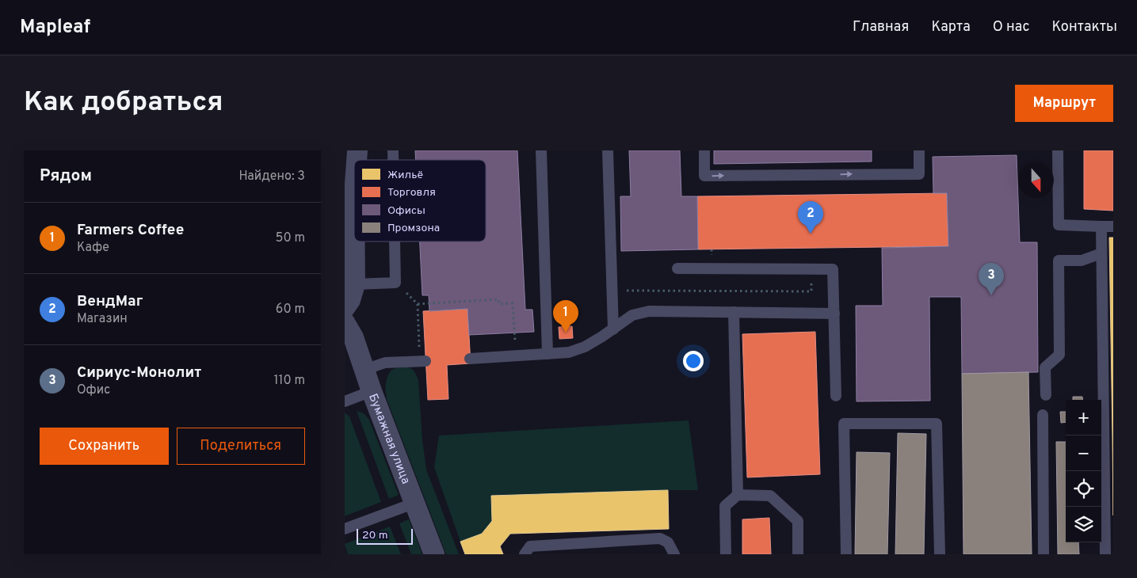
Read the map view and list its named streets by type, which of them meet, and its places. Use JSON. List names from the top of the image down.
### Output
{
  "streets": {
    "street": ["Бумажная улица"]
  },
  "legend": [
    "Жильё",
    "Торговля",
    "Офисы",
    "Промзона"
  ],
  "scale_bar": "20 m",
  "north": "bottom",
  "page": {
    "header": "Mapleaf",
    "nav": [
      "Главная",
      "Карта",
      "О нас",
      "Контакты"
    ],
    "buttons": [
      "Маршрут",
      ["Сохранить", "Поделиться"]
    ],
    "title": "Как добраться",
    "heading": ["Рядом", "Найдено: 3"],
    "pins": ["2", "3", "1"],
    "list": [
      {
        "mark": "1",
        "name": "Farmers Coffee",
        "note": "Кафе",
        "value": "50 m"
      },
      {
        "mark": "2",
        "name": "ВендМаг",
        "note": "Магазин",
        "value": "60 m"
      },
      {
        "mark": "3",
        "name": "Сириус-Монолит",
        "note": "Офис",
        "value": "110 m"
      }
    ],
    "map_buttons": ["+", "−"],
    "scale": "20 m"
  }
}
